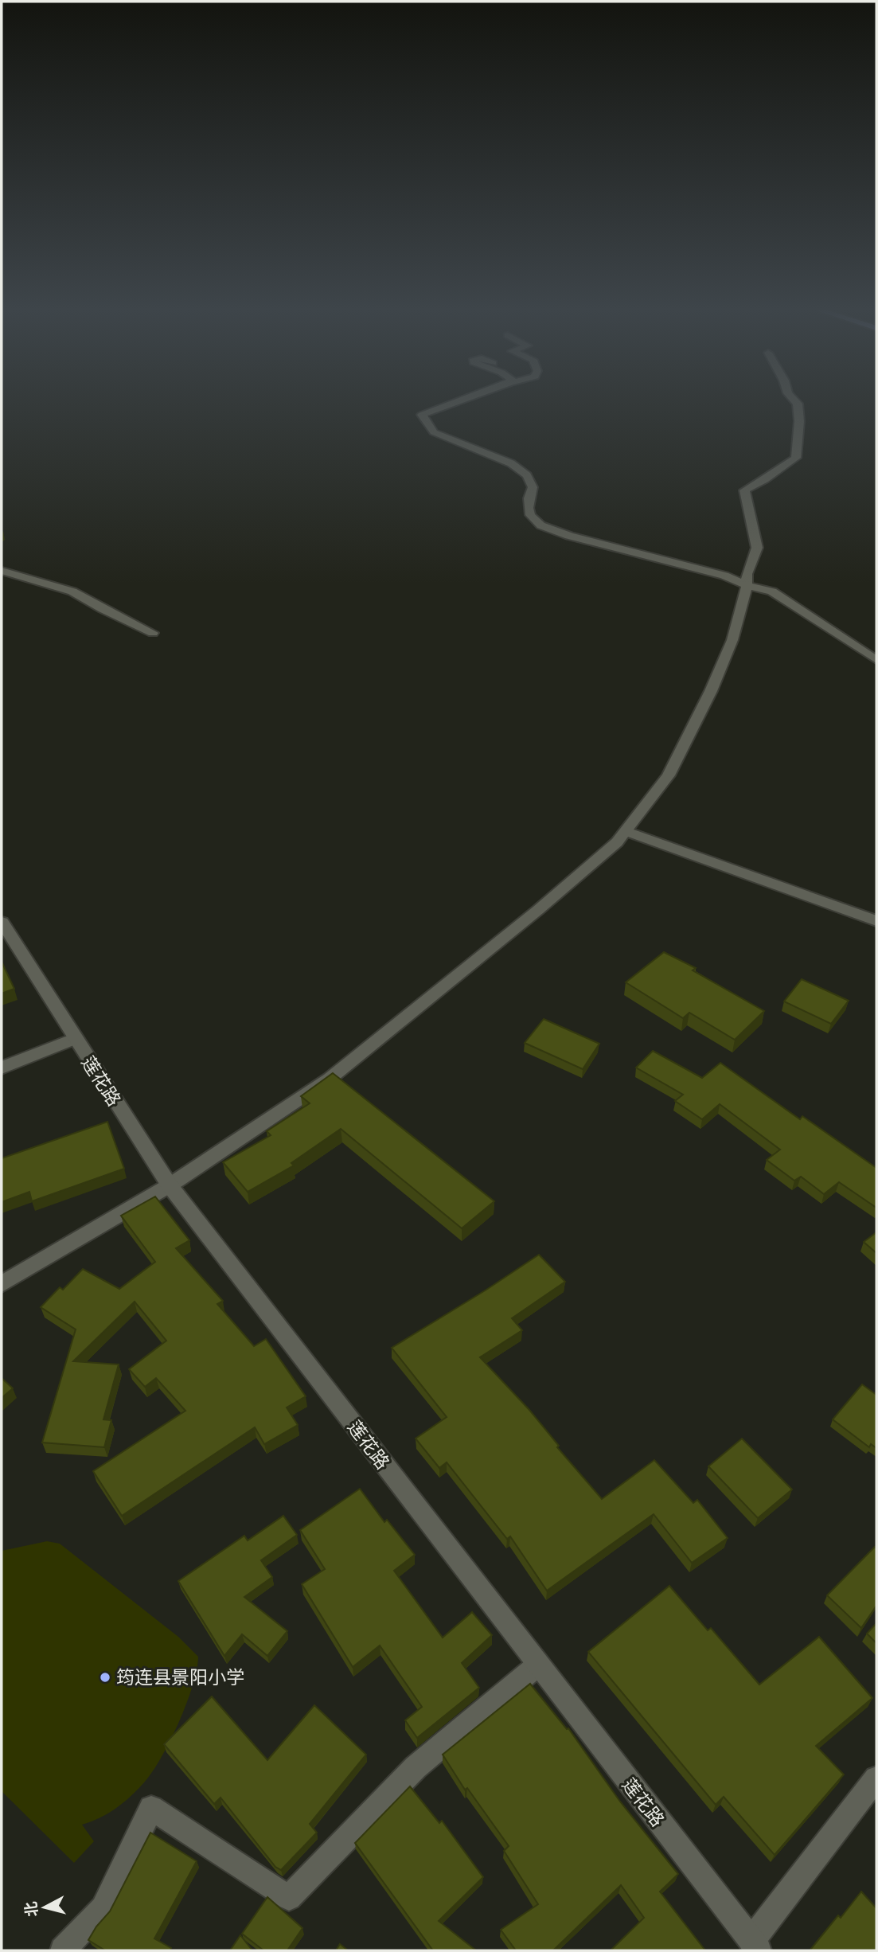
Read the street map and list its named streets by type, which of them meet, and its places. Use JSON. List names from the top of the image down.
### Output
{
  "streets": {
    "street": ["莲花路"]
  },
  "places": ["筠连县景阳小学"],
  "north": "left"
}
